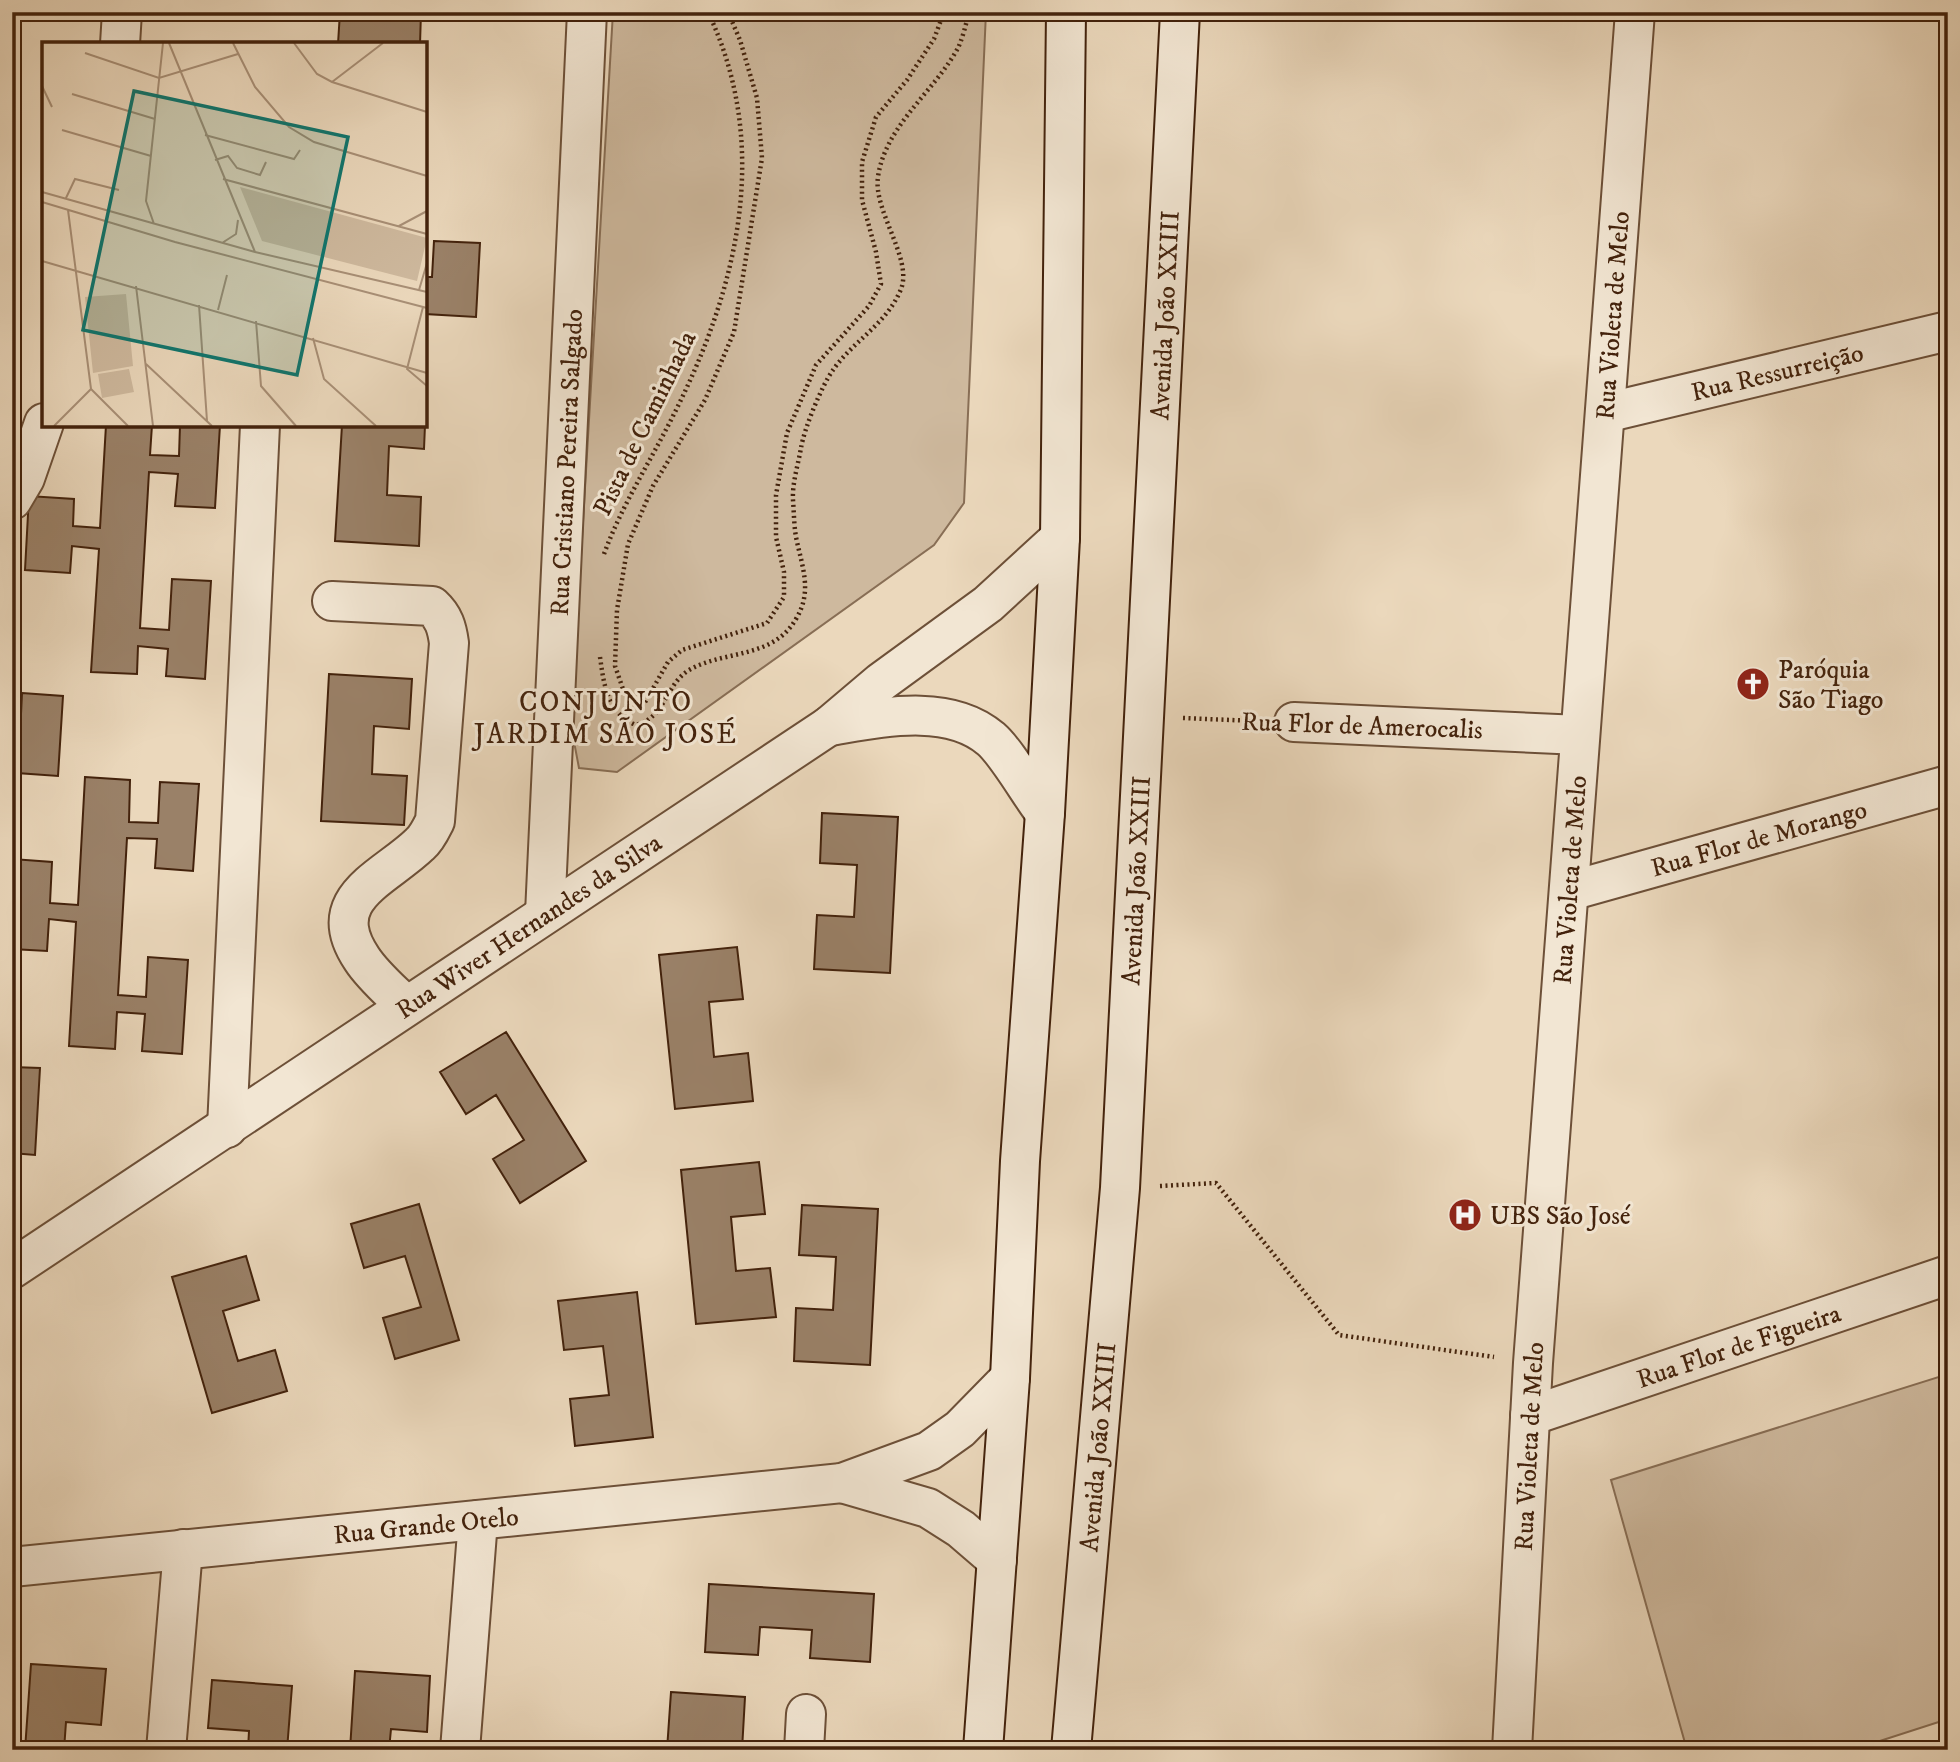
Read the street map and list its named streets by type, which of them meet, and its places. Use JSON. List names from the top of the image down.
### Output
{
  "streets": {
    "street": [
      "Avenida João XXIII",
      "Rua Violeta de Melo",
      "Rua Ressurreição",
      "Rua Cristiano Pereira Salgado",
      "Rua Flor de Amerocalis",
      "Rua Flor de Morango",
      "Rua Wiver Hernandes da Silva",
      "Rua Flor de Figueira",
      "Rua Grande Otelo"
    ],
    "path": ["Pista de Caminhada"]
  },
  "crossings": [
    ["Avenida João XXIII", "Rua Flor de Amerocalis"],
    ["Rua Violeta de Melo", "Rua Ressurreição"],
    ["Rua Violeta de Melo", "Rua Flor de Amerocalis"],
    ["Rua Violeta de Melo", "Rua Flor de Morango"],
    ["Rua Violeta de Melo", "Rua Flor de Figueira"],
    ["Rua Cristiano Pereira Salgado", "Rua Wiver Hernandes da Silva"]
  ],
  "districts": ["CONJUNTO JARDIM SÃO JOSÉ"],
  "places": {
    "church": ["Paróquia São Tiago"],
    "hospital": ["UBS São José"]
  }
}
